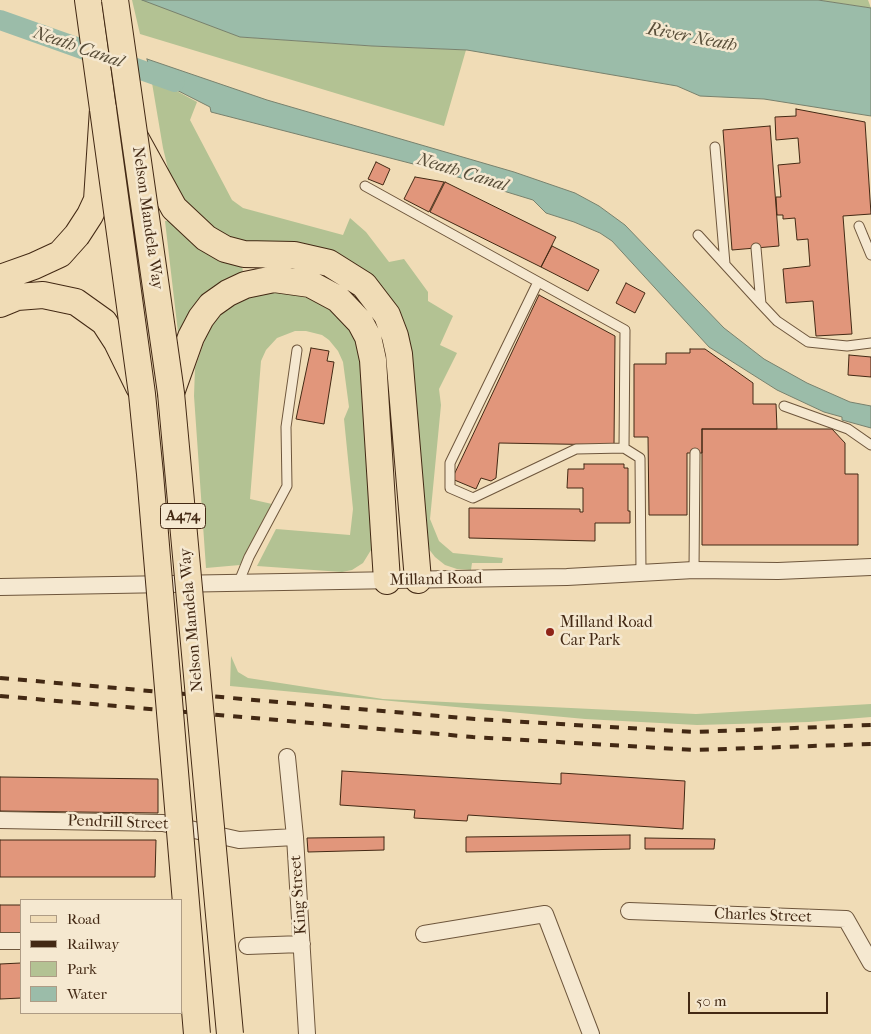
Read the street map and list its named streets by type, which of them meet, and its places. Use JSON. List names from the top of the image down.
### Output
{
  "streets": {
    "main road": ["Nelson Mandela Way", "A474"],
    "street": [
      "Milland Road",
      "Pendrill Street",
      "King Street",
      "Charles Street"
    ]
  },
  "crossings": [
    ["Pendrill Street", "King Street"]
  ],
  "water": ["River Neath", "Neath Canal"],
  "places": ["Milland Road Car Park"],
  "legend": [
    "Road",
    "Railway",
    "Park",
    "Water"
  ],
  "scale_bar": "50 m"
}
